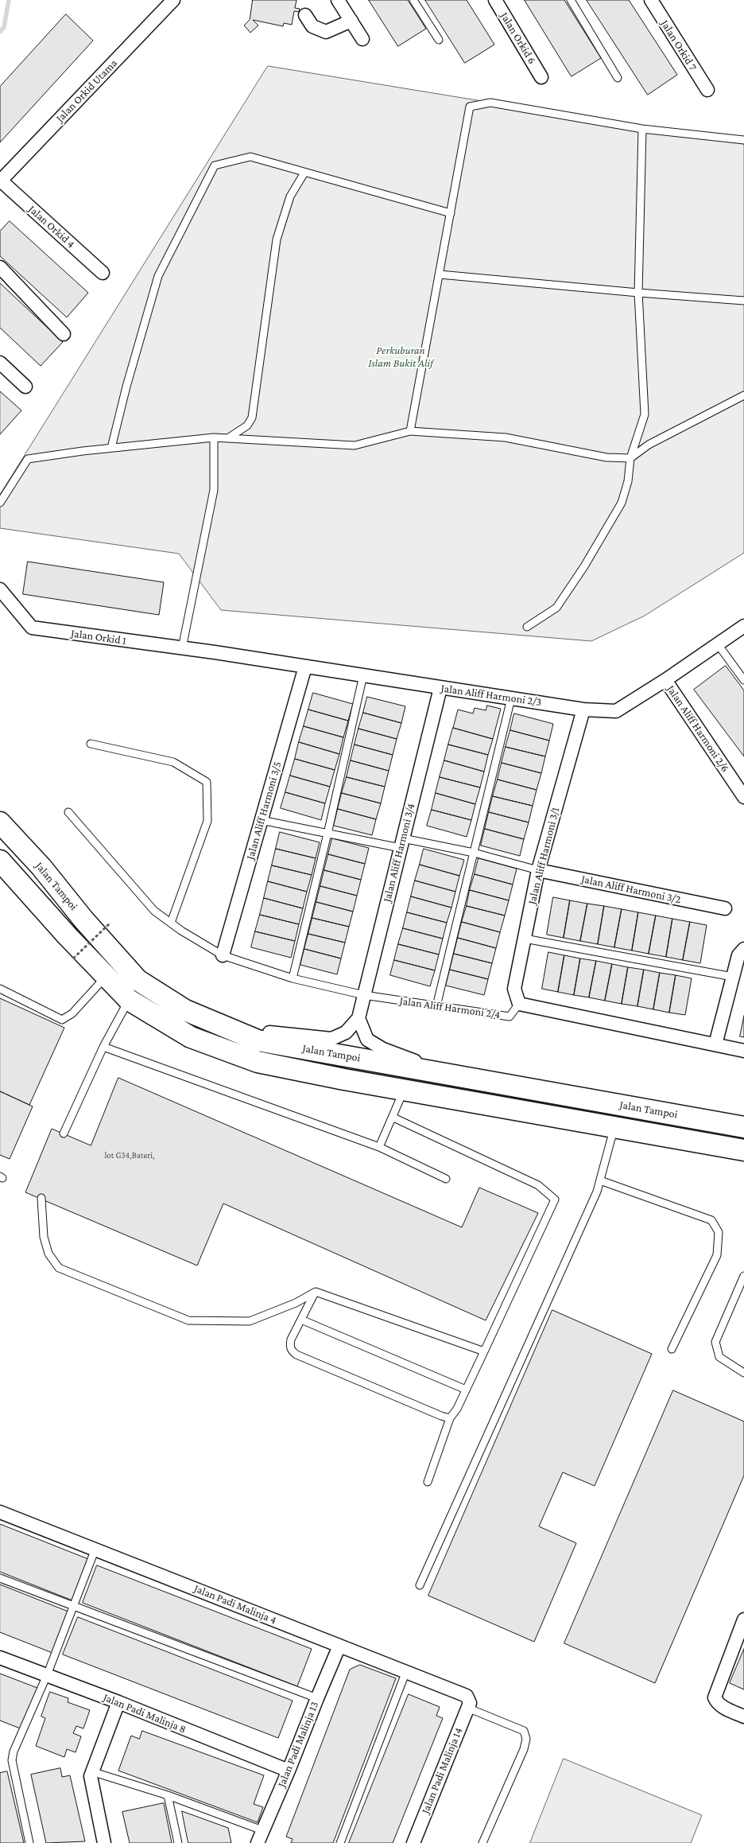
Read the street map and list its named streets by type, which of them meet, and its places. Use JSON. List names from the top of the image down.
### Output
{
  "streets": {
    "main road": ["Jalan Tampoi"],
    "street": [
      "Jalan Orkid 6",
      "Jalan Orkid 7",
      "Jalan Orkid Utama",
      "Jalan Orkid 4",
      "Jalan Orkid 1",
      "Jalan Aliff Harmoni 2/3",
      "Jalan Aliff Harmoni 2/6",
      "Jalan Aliff Harmoni 3/5",
      "Jalan Aliff Harmoni 3/4",
      "Jalan Aliff Harmoni 3/1",
      "Jalan Aliff Harmoni 3/2",
      "Jalan Padi Malinja 4",
      "Jalan Padi Malinja 8",
      "Jalan Padi Malinja 13",
      "Jalan Padi Malinja 14"
    ],
    "lane": ["Jalan Aliff Harmoni 2/4"]
  },
  "crossings": [
    ["Jalan Orkid Utama", "Jalan Orkid 4"],
    ["Jalan Orkid 1", "Jalan Aliff Harmoni 2/3"],
    ["Jalan Aliff Harmoni 2/3", "Jalan Aliff Harmoni 2/6"],
    ["Jalan Aliff Harmoni 2/3", "Jalan Aliff Harmoni 3/5"],
    ["Jalan Aliff Harmoni 2/3", "Jalan Aliff Harmoni 3/4"],
    ["Jalan Aliff Harmoni 2/3", "Jalan Aliff Harmoni 3/1"],
    ["Jalan Aliff Harmoni 3/5", "Jalan Aliff Harmoni 2/4"],
    ["Jalan Aliff Harmoni 3/4", "Jalan Tampoi"],
    ["Jalan Aliff Harmoni 3/4", "Jalan Aliff Harmoni 2/4"],
    ["Jalan Aliff Harmoni 3/1", "Jalan Aliff Harmoni 3/2"],
    ["Jalan Aliff Harmoni 3/1", "Jalan Aliff Harmoni 2/4"],
    ["Jalan Padi Malinja 4", "Jalan Padi Malinja 13"],
    ["Jalan Padi Malinja 4", "Jalan Padi Malinja 14"],
    ["Jalan Padi Malinja 8", "Jalan Padi Malinja 13"]
  ],
  "parks": ["Perkuburan Islam Bukit Alif"],
  "house_numbers": ["lot G34,Bateri,"]
}
